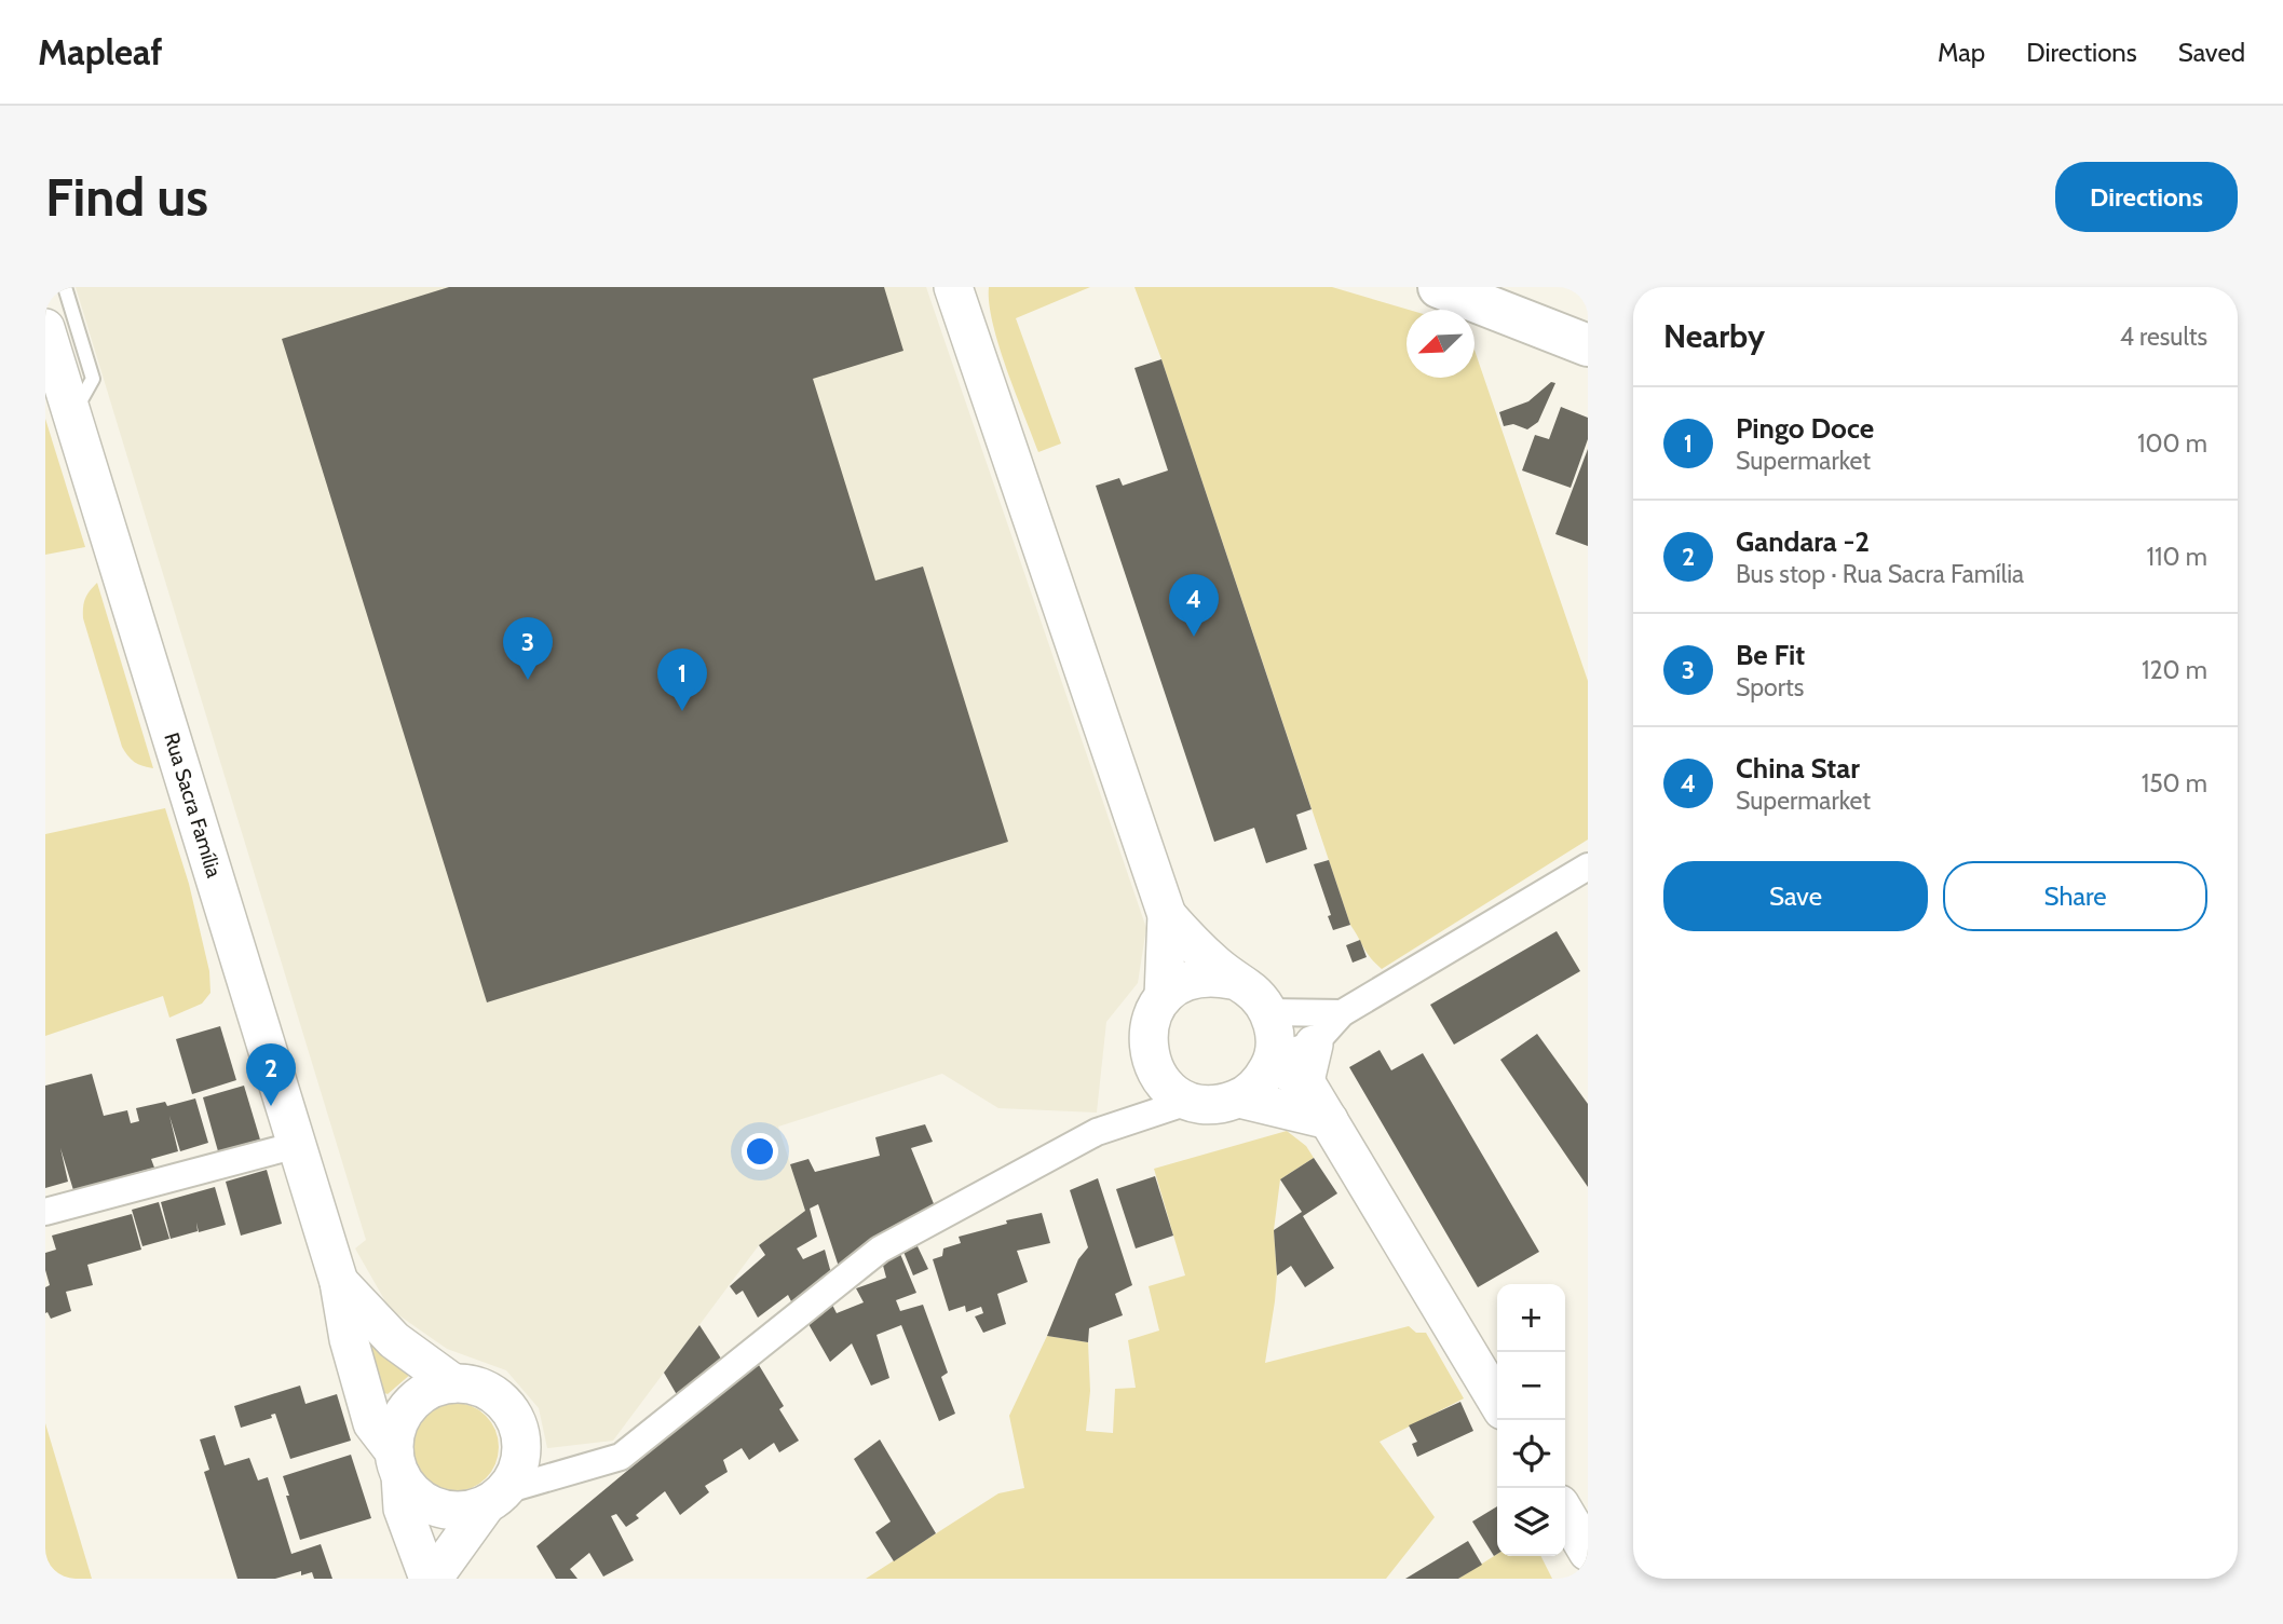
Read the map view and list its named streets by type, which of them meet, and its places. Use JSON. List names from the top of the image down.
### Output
{
  "streets": {
    "street": ["Rua Sacra Família"]
  },
  "north": "bottom left",
  "page": {
    "header": "Mapleaf",
    "nav": ["Map", "Directions", "Saved"],
    "buttons": [
      "Directions",
      ["Save", "Share"]
    ],
    "title": "Find us",
    "heading": ["Nearby", "4 results"],
    "list": [
      {
        "mark": "1",
        "name": "Pingo Doce",
        "note": "Supermarket",
        "value": "100 m"
      },
      {
        "mark": "2",
        "name": "Gandara -2",
        "note": "Bus stop · Rua Sacra Família",
        "value": "110 m"
      },
      {
        "mark": "3",
        "name": "Be Fit",
        "note": "Sports",
        "value": "120 m"
      },
      {
        "mark": "4",
        "name": "China Star",
        "note": "Supermarket",
        "value": "150 m"
      }
    ],
    "pins": [
      "4",
      "3",
      "1",
      "2"
    ],
    "map_buttons": ["+", "−"]
  }
}
